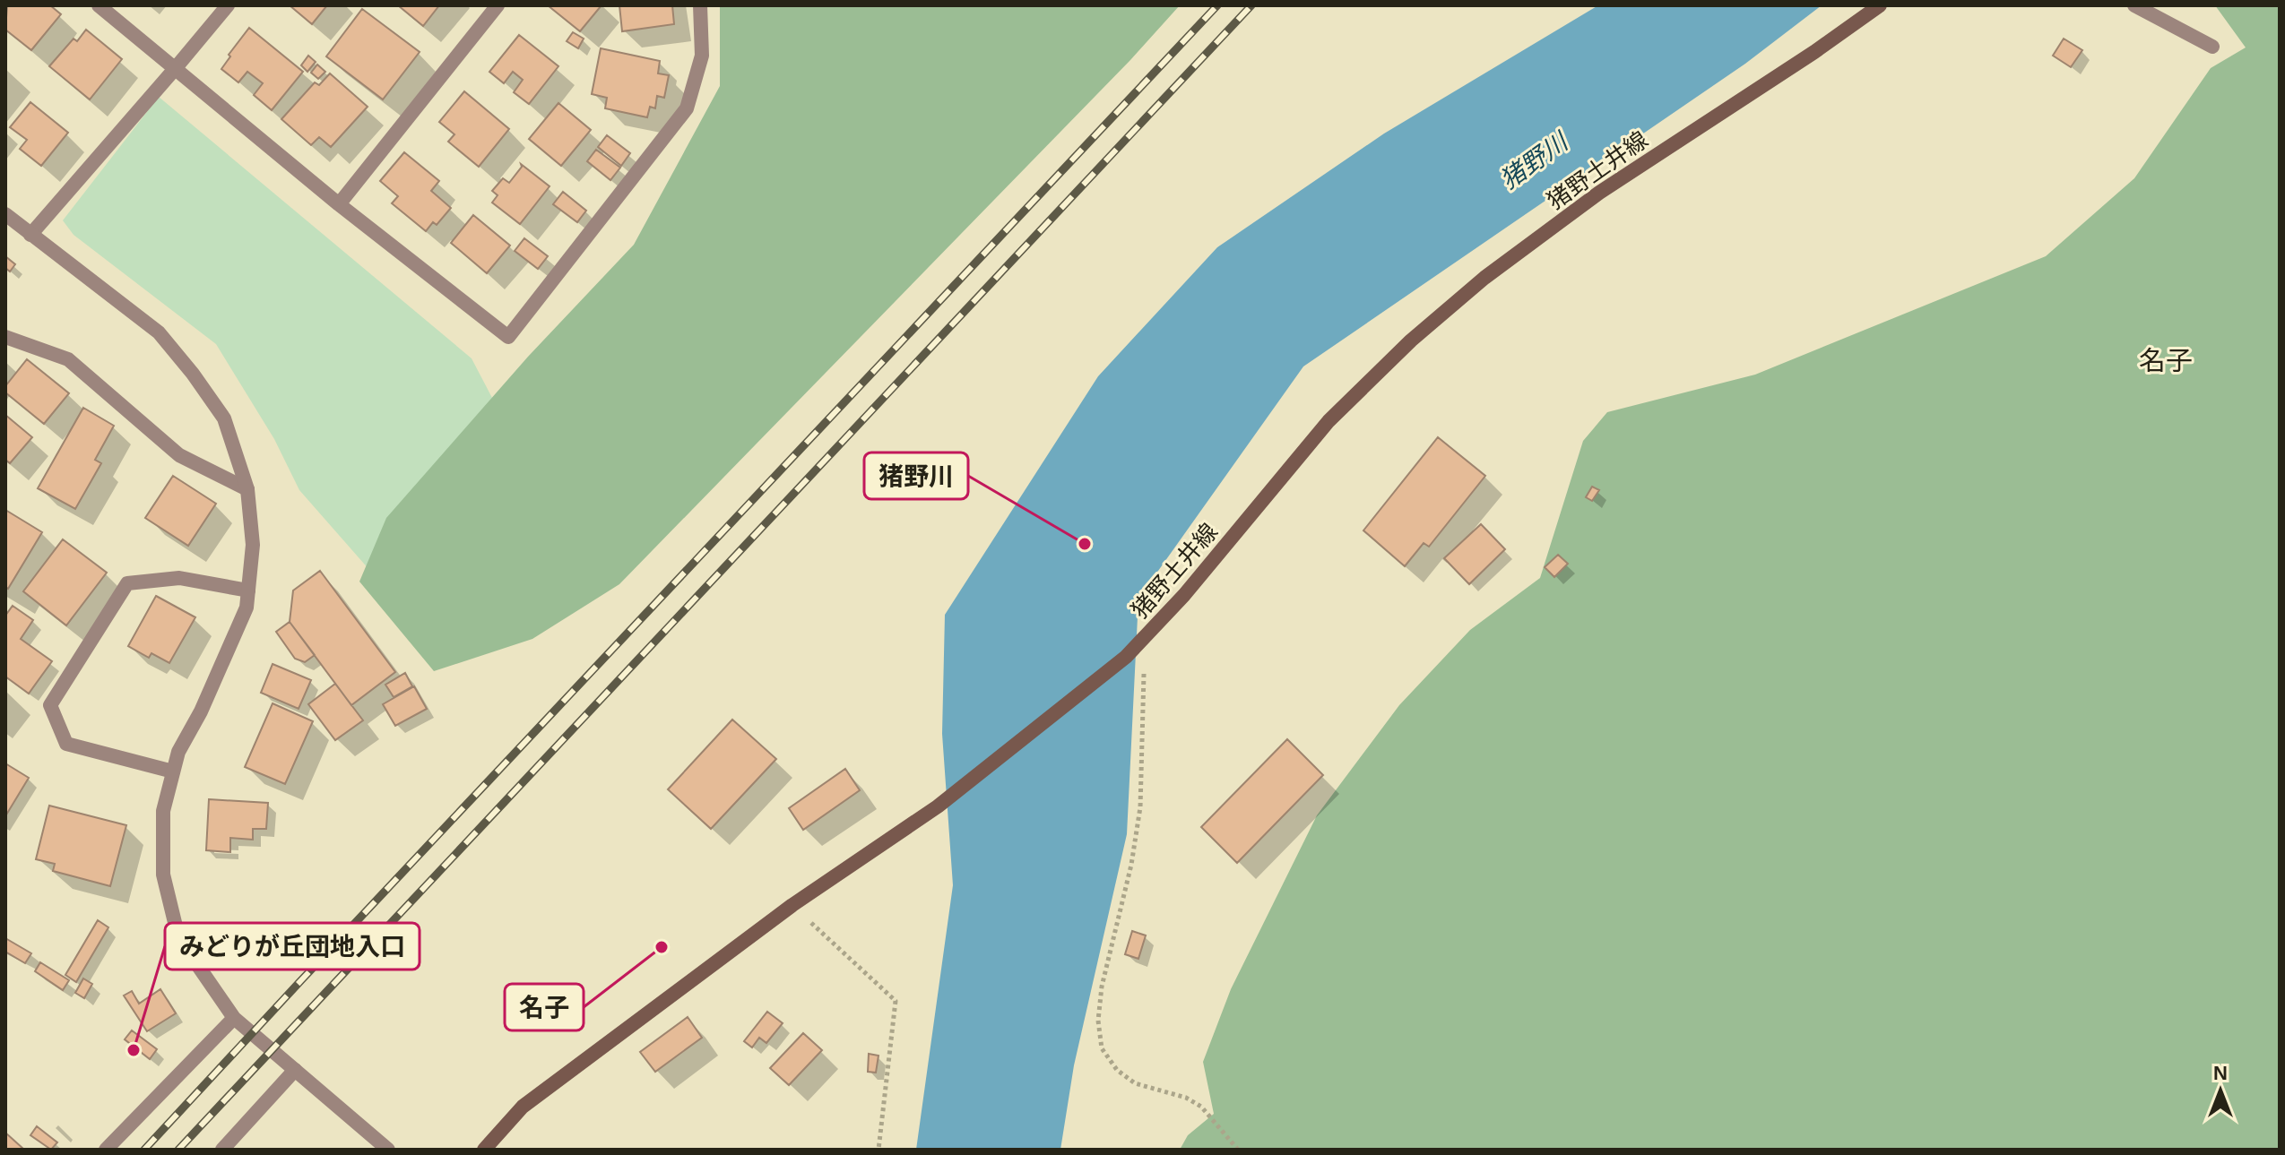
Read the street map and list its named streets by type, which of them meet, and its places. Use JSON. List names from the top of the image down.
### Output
{
  "streets": {
    "main road": ["猪野土井線"]
  },
  "districts": ["名子"],
  "water": ["猪野川"],
  "places": ["猪野川", "名子", "みどりが丘団地入口"],
  "north": "top"
}
